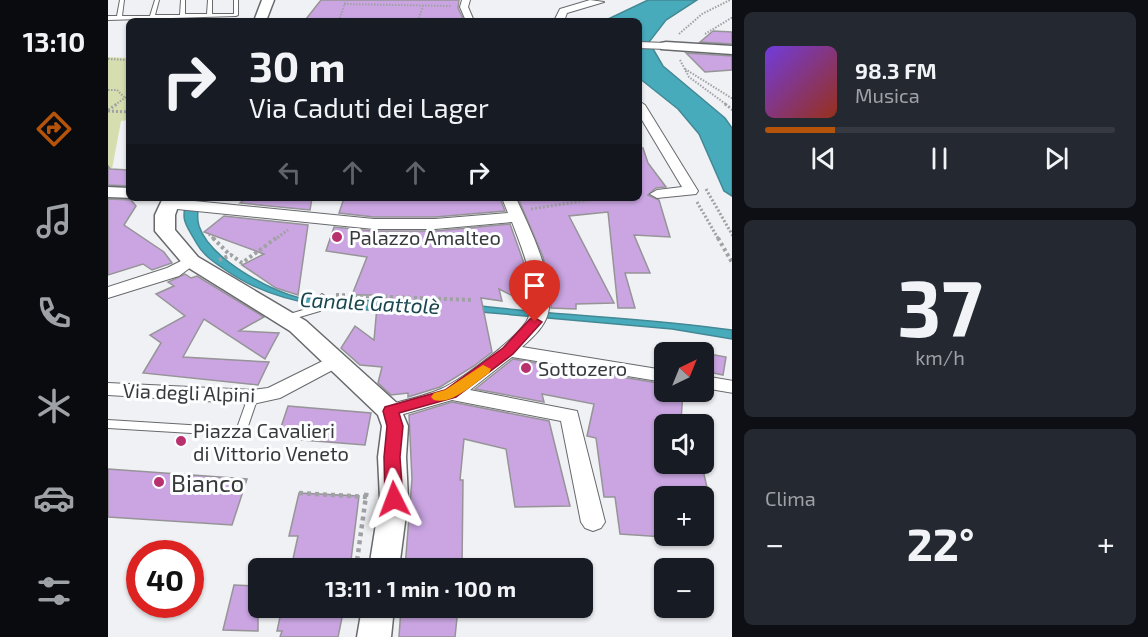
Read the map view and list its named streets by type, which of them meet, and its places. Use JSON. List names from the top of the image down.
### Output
{
  "streets": {
    "street": ["Via degli Alpini"]
  },
  "water": ["Canale Gattolè"],
  "places": [
    "Palazzo Amalteo",
    "Sottozero",
    "Piazza Cavalieri di Vittorio Veneto",
    "Bianco"
  ],
  "north": "top right",
  "page": {
    "tabs": "13:10",
    "turn": ["30 m", "Via Caduti dei Lager"],
    "song": ["98.3 FM", "Musica"],
    "tile": [
      ["37", "km/h"],
      "Clima"
    ],
    "map_buttons": ["+", "−"],
    "heat": ["−", "22°", "+"],
    "limit": "40",
    "trip": "13:11 · 1 min · 100 m"
  }
}
